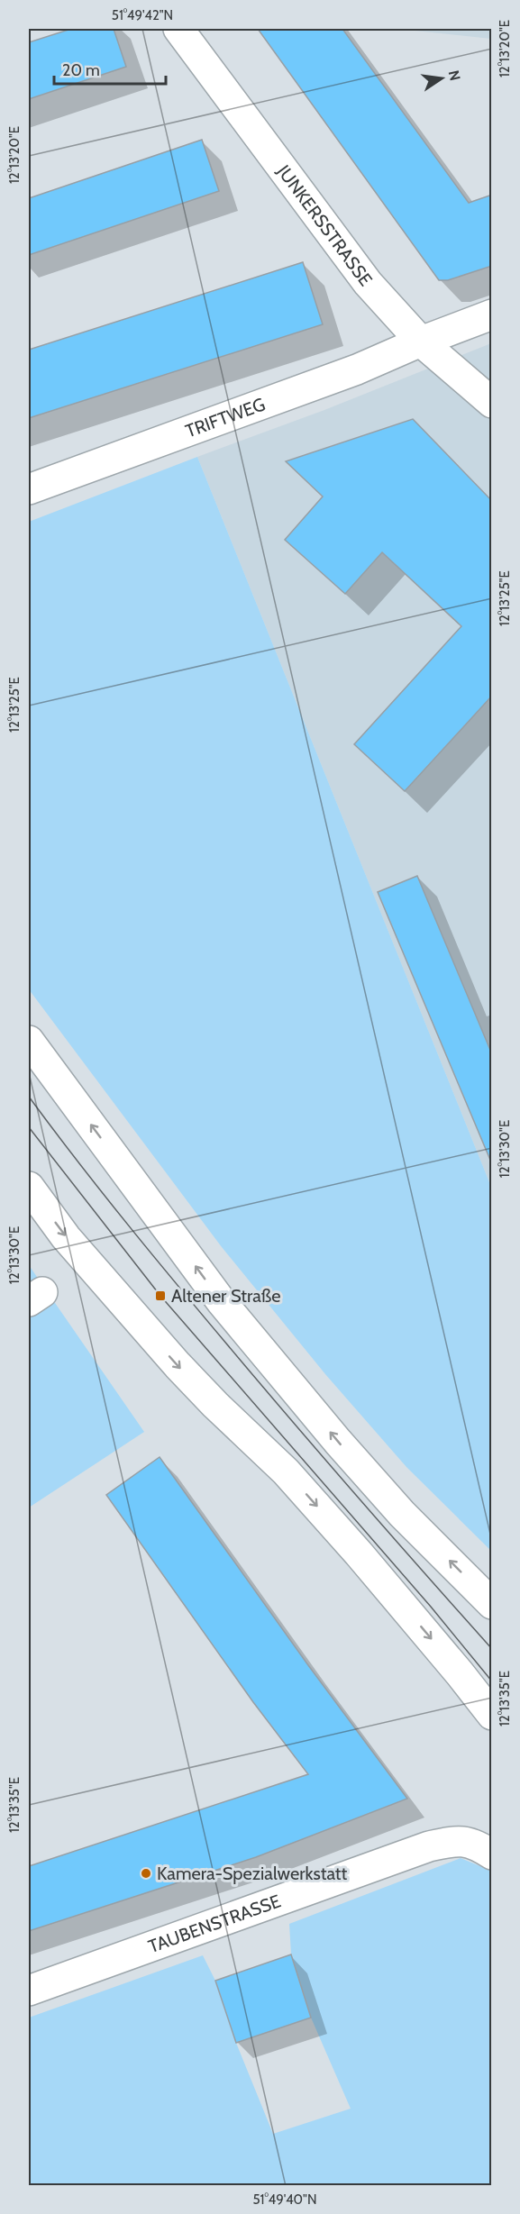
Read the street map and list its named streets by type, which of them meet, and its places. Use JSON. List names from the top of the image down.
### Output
{
  "streets": {
    "street": ["JUNKERSSTRASSE", "TRIFTWEG", "TAUBENSTRASSE"]
  },
  "crossings": [
    ["JUNKERSSTRASSE", "TRIFTWEG"]
  ],
  "places": {
    "transit": ["Altener Straße"],
    "other": ["Kamera-Spezialwerkstatt"]
  },
  "scale_bar": "20 m",
  "north": "right",
  "coordinates": [
    "51°49'42\"N",
    "12°13'20\"E",
    "12°13'25\"E",
    "12°13'30\"E",
    "12°13'35\"E",
    "51°49'40\"N"
  ]
}
